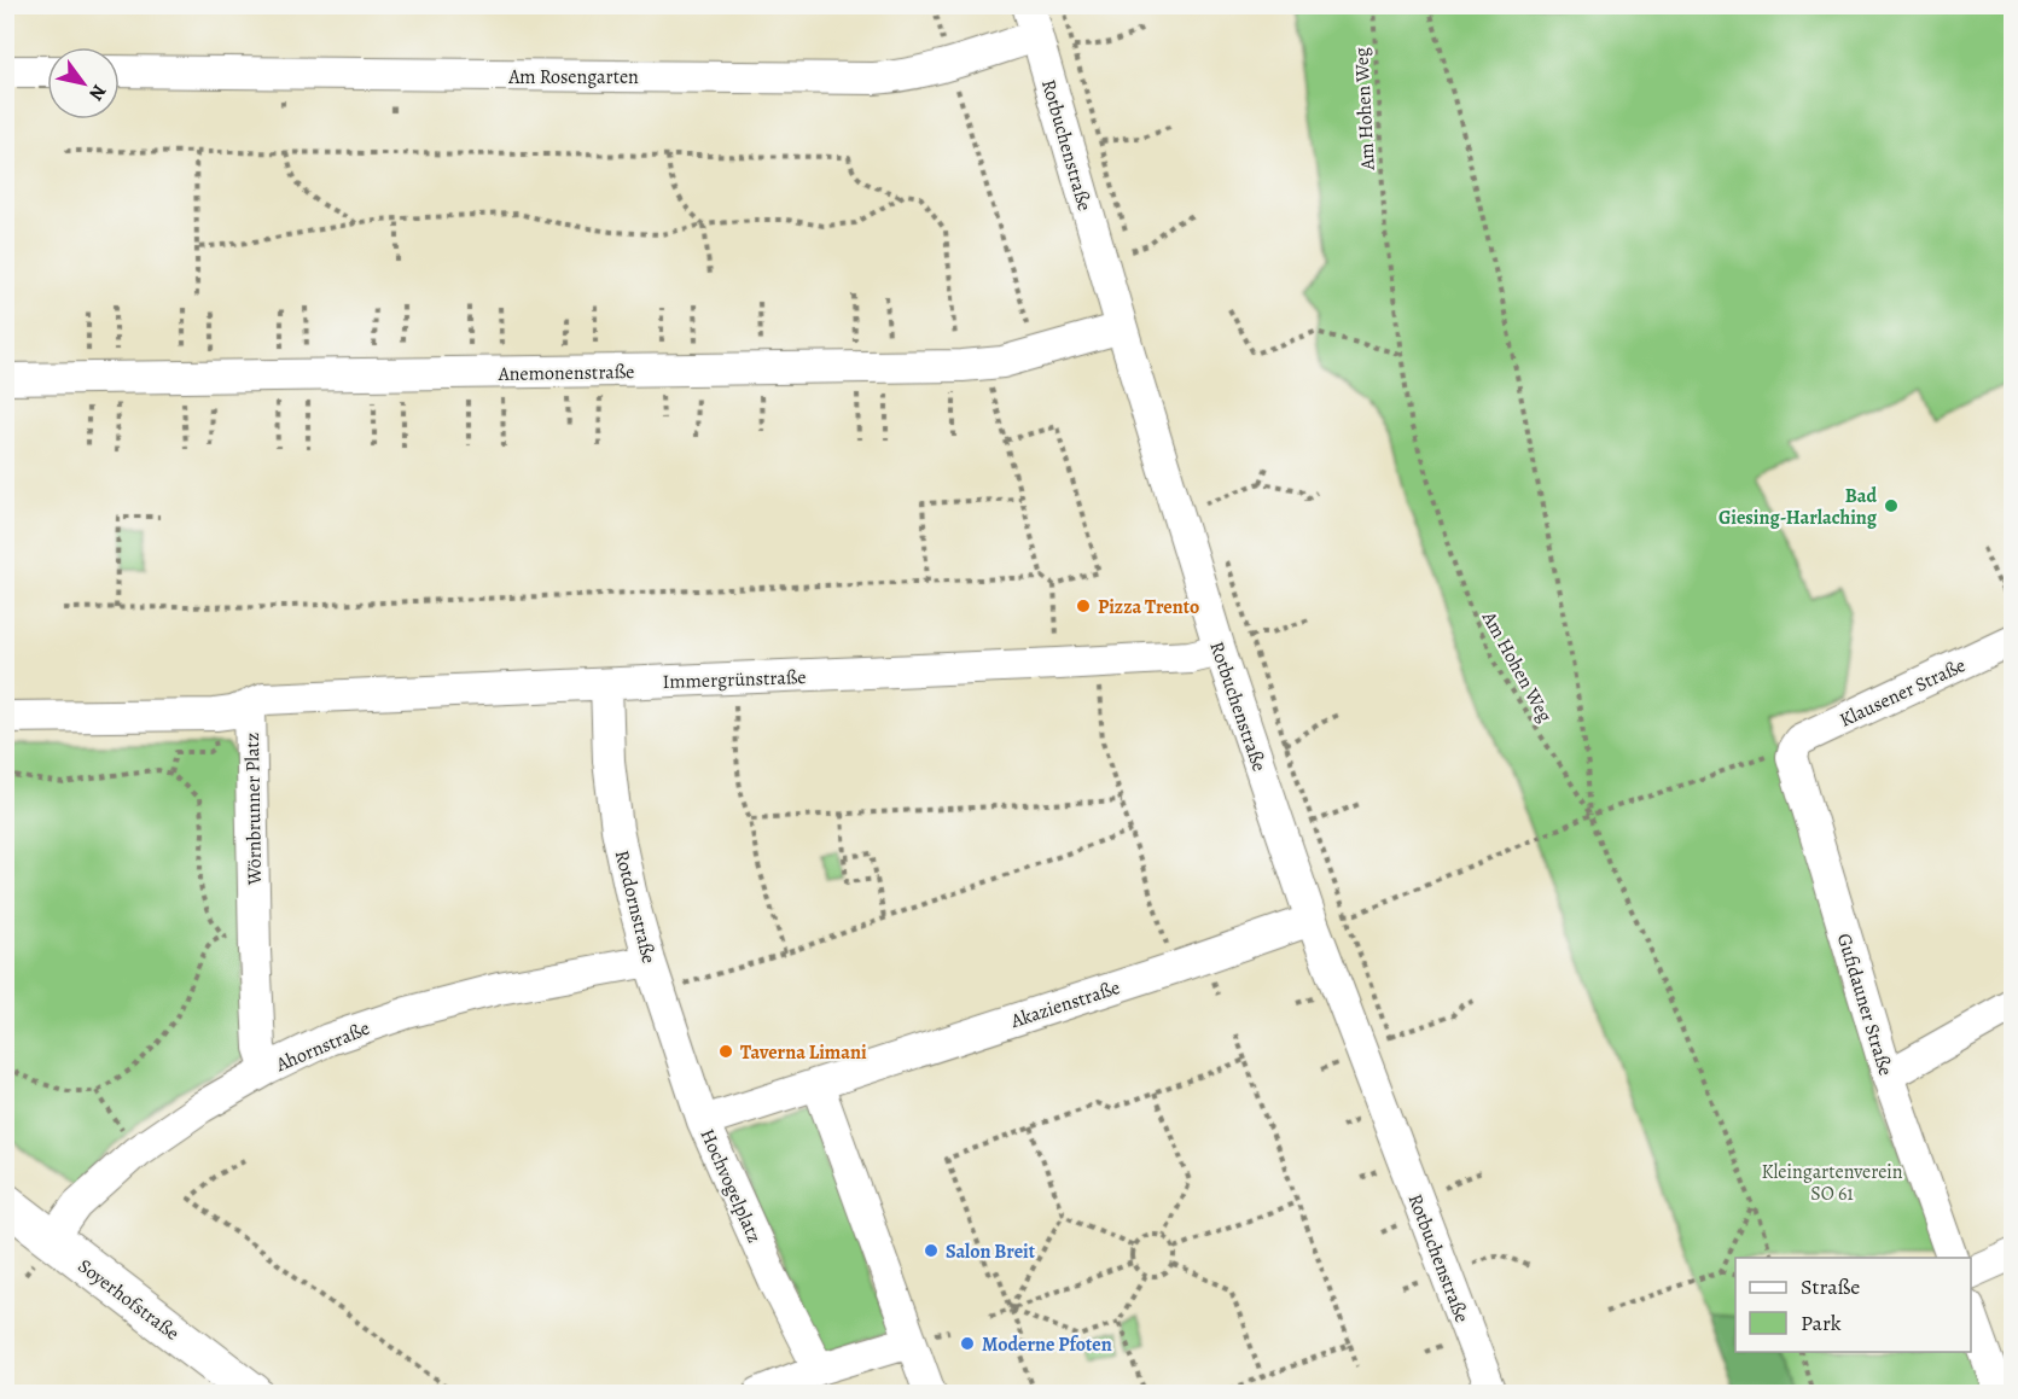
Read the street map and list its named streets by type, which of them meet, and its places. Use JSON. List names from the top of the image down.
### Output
{
  "streets": {
    "main road": ["Soyerhofstraße"],
    "street": [
      "Am Rosengarten",
      "Rotbuchenstraße",
      "Anemonenstraße",
      "Immergrünstraße",
      "Klausener Straße",
      "Wörnbrunner Platz",
      "Rotdornstraße",
      "Akazienstraße",
      "Gufidauner Straße",
      "Ahornstraße",
      "Hochvogelplatz"
    ],
    "path": ["Am Hohen Weg"]
  },
  "crossings": [
    ["Am Rosengarten", "Rotbuchenstraße"],
    ["Rotbuchenstraße", "Anemonenstraße"],
    ["Rotbuchenstraße", "Immergrünstraße"],
    ["Rotbuchenstraße", "Akazienstraße"],
    ["Immergrünstraße", "Wörnbrunner Platz"],
    ["Immergrünstraße", "Rotdornstraße"],
    ["Klausener Straße", "Gufidauner Straße"],
    ["Wörnbrunner Platz", "Ahornstraße"],
    ["Rotdornstraße", "Ahornstraße"],
    ["Rotdornstraße", "Hochvogelplatz"],
    ["Akazienstraße", "Hochvogelplatz"],
    ["Ahornstraße", "Soyerhofstraße"]
  ],
  "parks": ["Kleingartenverein SO 61"],
  "places": [
    "Bad Giesing-Harlaching",
    "Pizza Trento",
    "Taverna Limani",
    "Salon Breit",
    "Moderne Pfoten"
  ],
  "legend": ["Straße", "Park"],
  "north": "bottom right"
}
